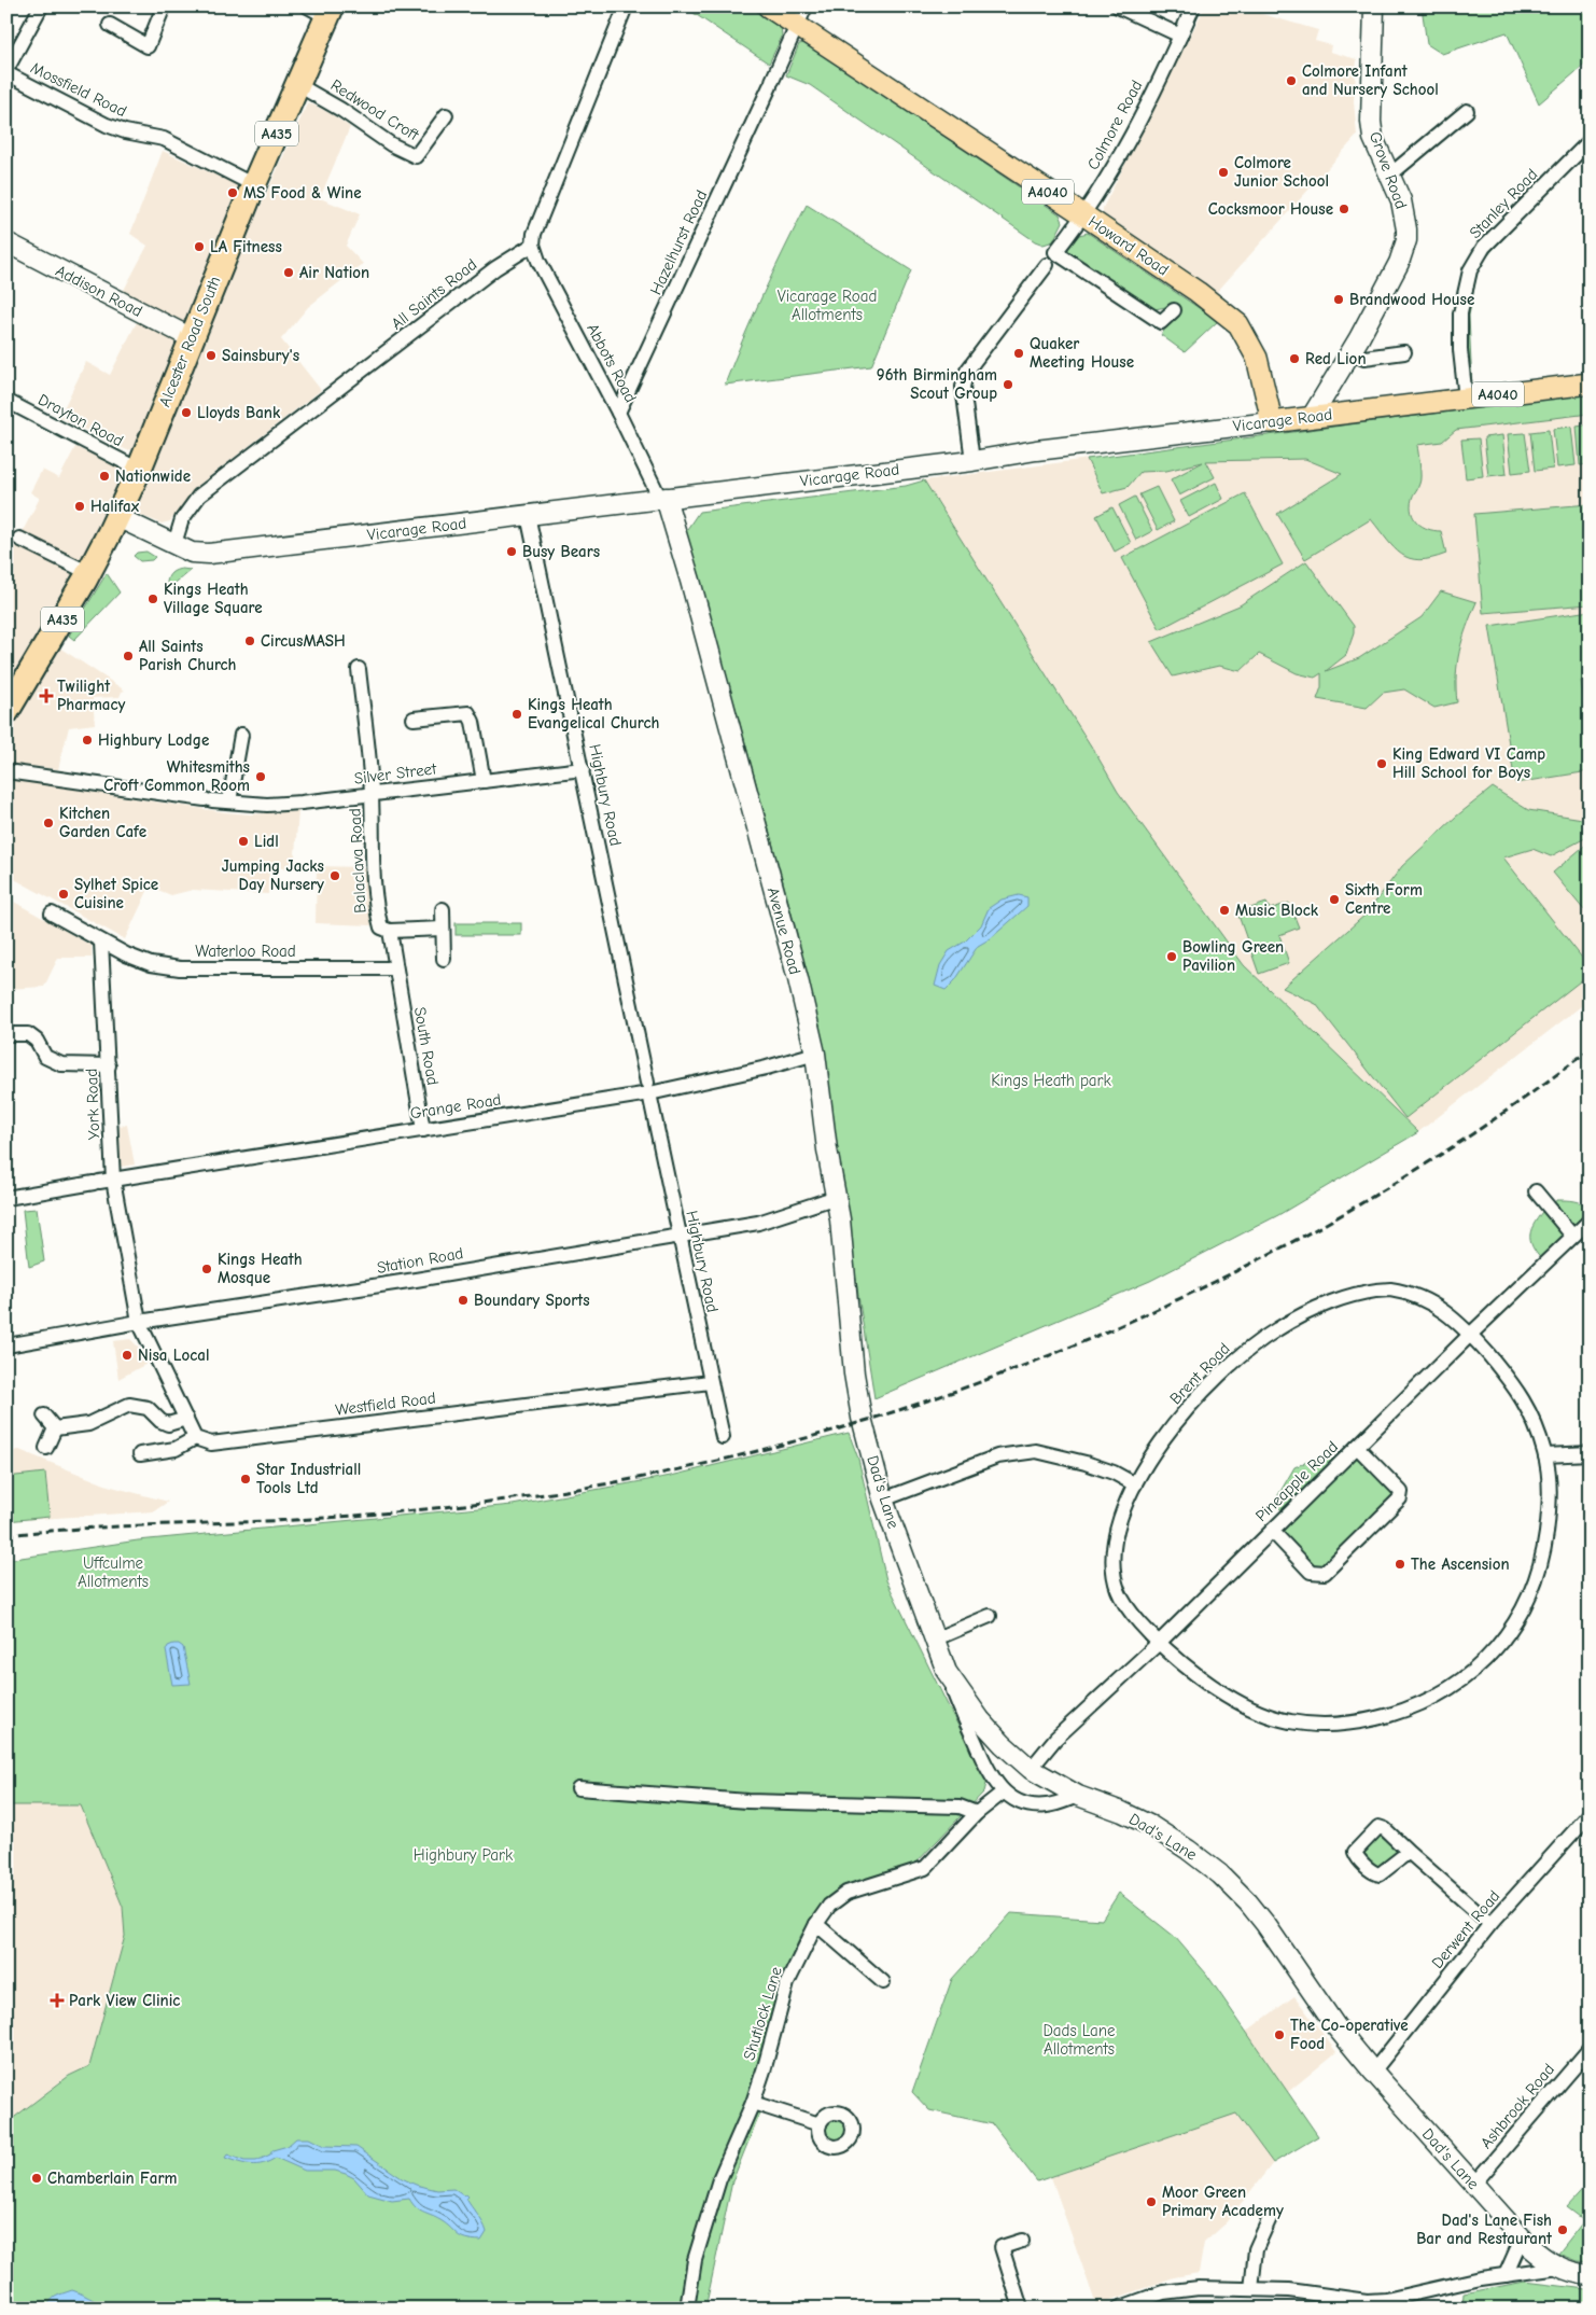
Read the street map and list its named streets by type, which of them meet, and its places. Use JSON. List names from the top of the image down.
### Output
{
  "streets": {
    "highway": ["A435", "Alcester Road South"],
    "main road": ["A4040", "Howard Road", "Vicarage Road"],
    "street": [
      "Mossfield Road",
      "Redwood Croft",
      "Colmore Road",
      "Grove Road",
      "Stanley Road",
      "Hazelhurst Road",
      "Addison Road",
      "All Saints Road",
      "Abbots Road",
      "Drayton Road",
      "Silver Street",
      "Highbury Road",
      "Balaclava Road",
      "Avenue Road",
      "Waterloo Road",
      "South Road",
      "York Road",
      "Grange Road",
      "Station Road",
      "Brent Road",
      "Westfield Road",
      "Pineapple Road",
      "Dad's Lane",
      "Derwent Road",
      "Shutlock Lane",
      "Ashbrook Road"
    ]
  },
  "crossings": [
    ["Mossfield Road", "Alcester Road South"],
    ["Redwood Croft", "Alcester Road South"],
    ["Colmore Road", "Howard Road"],
    ["A435", "Alcester Road South"],
    ["A435", "Drayton Road"],
    ["A435", "Vicarage Road"],
    ["Grove Road", "Vicarage Road"],
    ["Stanley Road", "Vicarage Road"],
    ["Hazelhurst Road", "Howard Road"],
    ["Hazelhurst Road", "Abbots Road"],
    ["Howard Road", "Vicarage Road"],
    ["Addison Road", "Alcester Road South"],
    ["All Saints Road", "Abbots Road"],
    ["All Saints Road", "Vicarage Road"],
    ["Alcester Road South", "Drayton Road"],
    ["Abbots Road", "Vicarage Road"],
    ["Abbots Road", "Avenue Road"],
    ["Vicarage Road", "Highbury Road"],
    ["Vicarage Road", "Avenue Road"],
    ["Silver Street", "Highbury Road"],
    ["Silver Street", "Balaclava Road"],
    ["Highbury Road", "Grange Road"],
    ["Highbury Road", "Station Road"],
    ["Highbury Road", "Westfield Road"],
    ["Balaclava Road", "South Road"],
    ["Avenue Road", "Grange Road"],
    ["Avenue Road", "Station Road"],
    ["Avenue Road", "Dad's Lane"],
    ["Waterloo Road", "South Road"],
    ["Waterloo Road", "York Road"],
    ["South Road", "Grange Road"],
    ["York Road", "Grange Road"],
    ["York Road", "Station Road"],
    ["Brent Road", "Pineapple Road"],
    ["Pineapple Road", "Dad's Lane"],
    ["Dad's Lane", "Derwent Road"],
    ["Dad's Lane", "Ashbrook Road"]
  ],
  "parks": [
    "Vicarage Road Allotments",
    "Kings Heath park",
    "Uffculme Allotments",
    "Highbury Park",
    "Dads Lane Allotments"
  ],
  "places": {
    "other": [
      "Colmore Infant and Nursery School",
      "Colmore Junior School",
      "MS Food & Wine",
      "Cocksmoor House",
      "LA Fitness",
      "Air Nation",
      "Brandwood House",
      "Quaker Meeting House",
      "Sainsbury's",
      "Red Lion",
      "96th Birmingham Scout Group",
      "Lloyds Bank",
      "Nationwide",
      "Halifax",
      "Busy Bears",
      "Kings Heath Village Square",
      "CircusMASH",
      "All Saints Parish Church",
      "Kings Heath Evangelical Church",
      "Highbury Lodge",
      "King Edward VI Camp Hill School for Boys",
      "Whitesmiths Croft Common Room",
      "Kitchen Garden Cafe",
      "Lidl",
      "Jumping Jacks Day Nursery",
      "Sylhet Spice Cuisine",
      "Sixth Form Centre",
      "Music Block",
      "Bowling Green Pavilion",
      "Kings Heath Mosque",
      "Boundary Sports",
      "Nisa Local",
      "Star Industriall Tools Ltd",
      "The Ascension",
      "The Co-operative Food",
      "Chamberlain Farm",
      "Moor Green Primary Academy",
      "Dad's Lane Fish Bar and Restaurant"
    ],
    "health": ["Twilight Pharmacy", "Park View Clinic"]
  }
}
